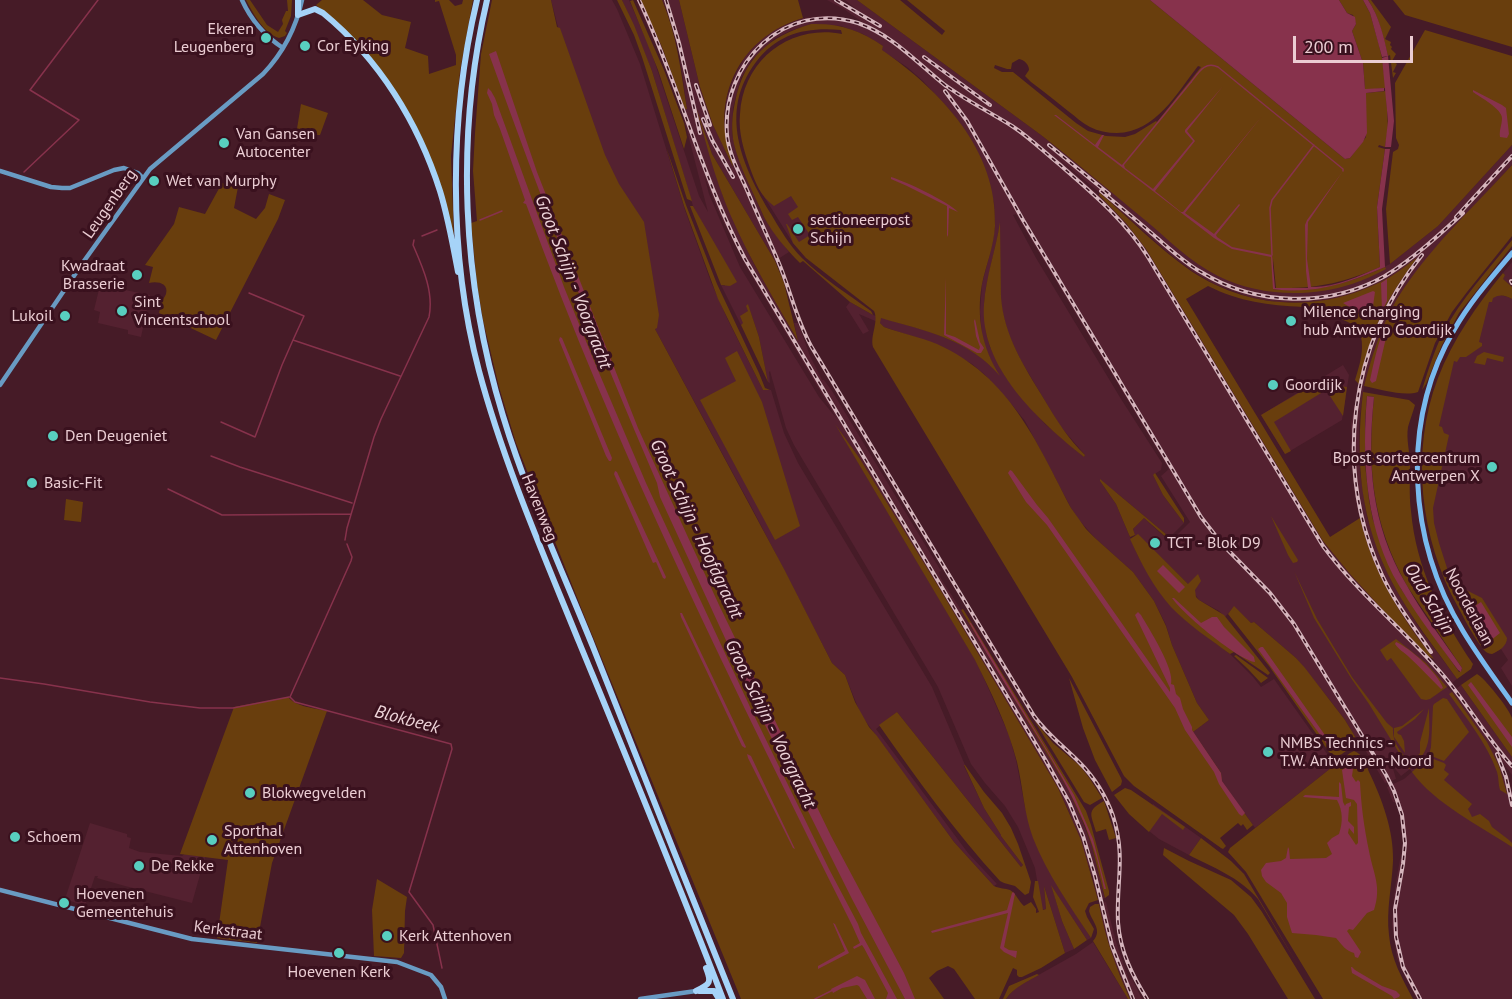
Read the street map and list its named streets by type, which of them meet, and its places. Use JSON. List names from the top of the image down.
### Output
{
  "streets": {
    "highway": ["Havenweg"],
    "main road": ["Leugenberg", "Noorderlaan", "Kerkstraat"]
  },
  "water": [
    "Groot Schijn - Voorgracht",
    "Groot Schijn - Hoofdgracht",
    "Oud Schijn",
    "Blokbeek"
  ],
  "places": [
    "Ekeren Leugenberg",
    "Cor Eyking",
    "Van Gansen Autocenter",
    "Wet van Murphy",
    "sectioneerpost Schijn",
    "Kwadraat Brasserie",
    "Sint Vincentschool",
    "Lukoil",
    "Milence charging hub Antwerp Goordijk",
    "Goordijk",
    "Den Deugeniet",
    "Bpost sorteercentrum Antwerpen X",
    "Basic-Fit",
    "TCT - Blok D9",
    "NMBS Technics - T.W. Antwerpen-Noord",
    "Blokwegvelden",
    "Schoem",
    "Sporthal Attenhoven",
    "De Rekke",
    "Hoevenen Gemeentehuis",
    "Kerk Attenhoven",
    "Hoevenen Kerk"
  ],
  "scale_bar": "200 m"
}
